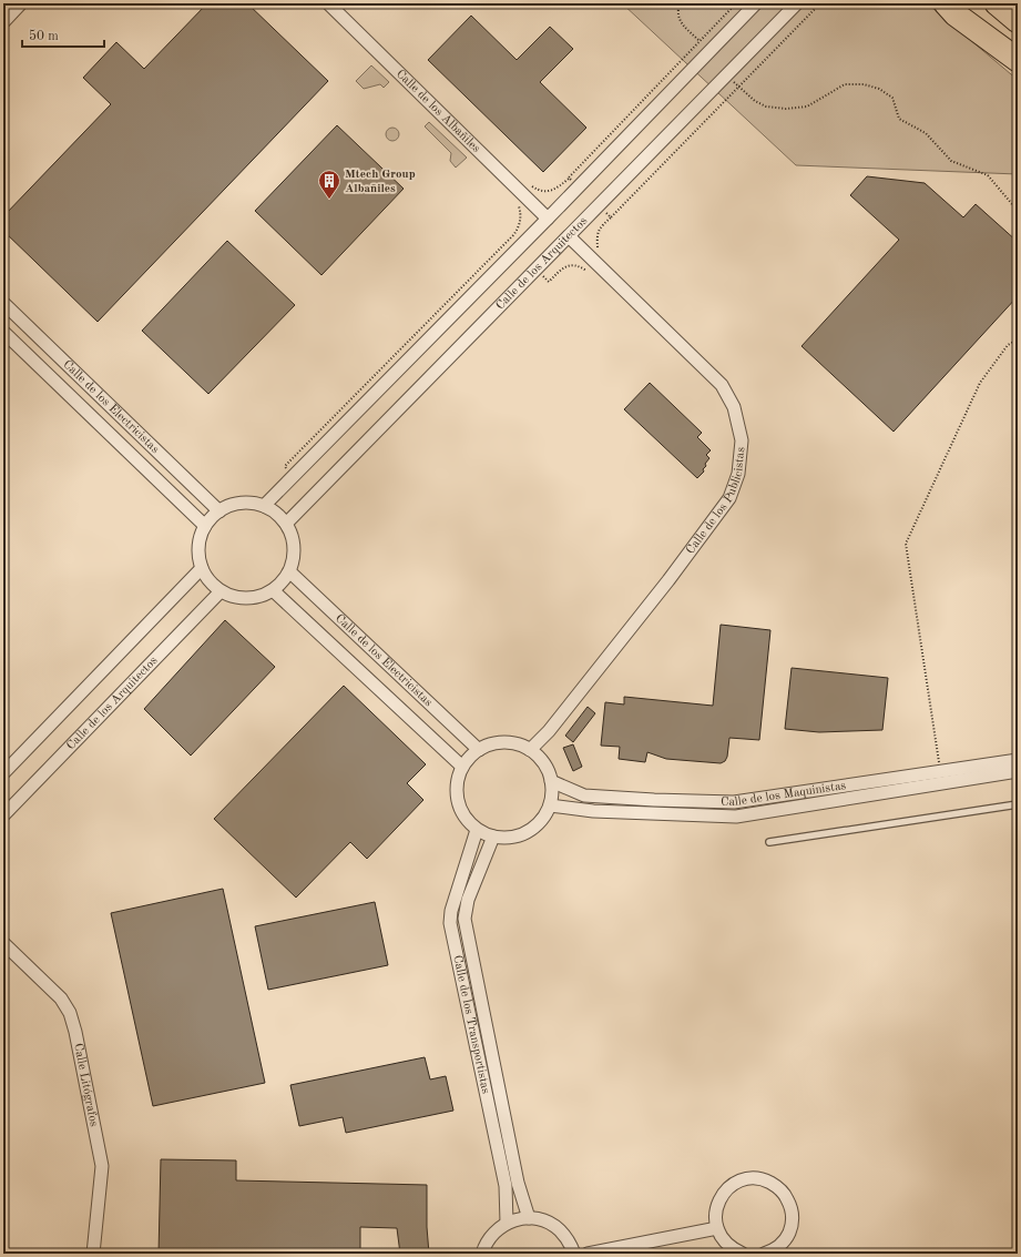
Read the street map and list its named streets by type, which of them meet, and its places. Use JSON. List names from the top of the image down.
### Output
{
  "streets": {
    "street": [
      "Calle de los Albañiles",
      "Calle de los Arquitectos",
      "Calle de los Electricistas",
      "Calle de los Publicistas",
      "Calle de los Maquinistas",
      "Calle de los Transportistas",
      "Calle Litógrafos"
    ]
  },
  "crossings": [
    ["Calle de los Arquitectos", "Calle de los Electricistas"],
    ["Calle de los Arquitectos", "Calle de los Publicistas"],
    ["Calle de los Electricistas", "Calle de los Publicistas"],
    ["Calle de los Electricistas", "Calle de los Maquinistas"],
    ["Calle de los Electricistas", "Calle de los Transportistas"],
    ["Calle de los Publicistas", "Calle de los Maquinistas"],
    ["Calle de los Publicistas", "Calle de los Transportistas"],
    ["Calle de los Maquinistas", "Calle de los Transportistas"]
  ],
  "places": {
    "building": ["Mtech Group Albañiles"]
  },
  "scale_bar": "50 m"
}
